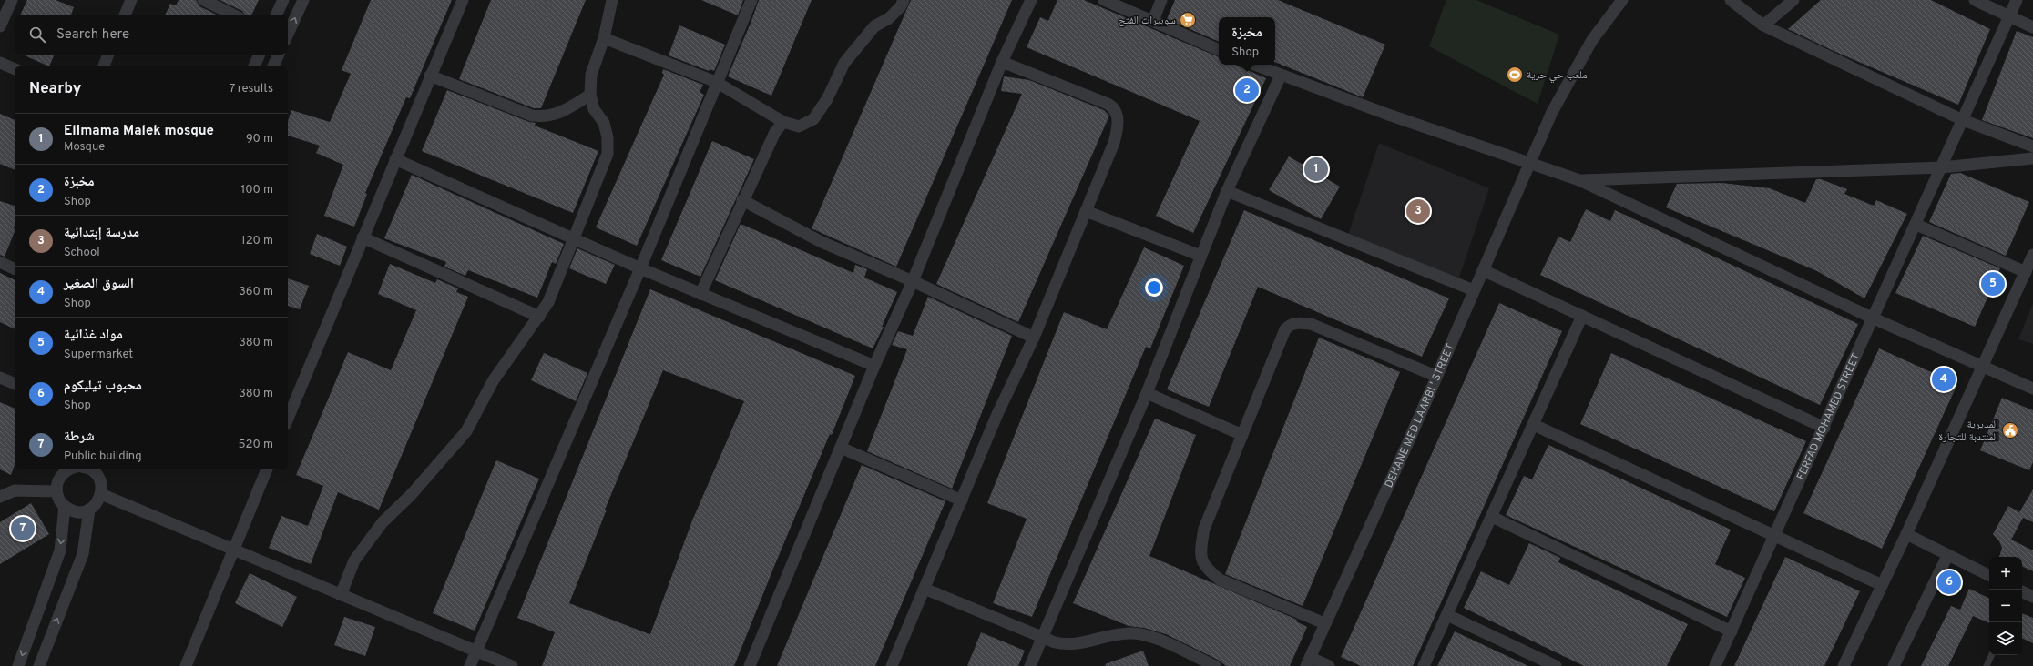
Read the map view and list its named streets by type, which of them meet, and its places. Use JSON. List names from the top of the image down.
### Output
{
  "streets": {
    "street": ["DEHANE MED LAARBI ' STREET", "FERFAD MOHAMED STREET"]
  },
  "places": {
    "supermarket": ["سوبيرات الفتح"],
    "sports": ["ملعب حي حرية"],
    "public building": ["المديرية المنتدبة للتجارة"]
  },
  "page": {
    "search": "Search here",
    "popup": ["مخبزة", "Shop"],
    "heading": ["Nearby", "7 results"],
    "pins": [
      "2",
      "1",
      "3",
      "5",
      "4",
      "7",
      "6"
    ],
    "list": [
      {
        "mark": "1",
        "name": "ElImama Malek mosque",
        "note": "Mosque",
        "value": "90 m"
      },
      {
        "mark": "2",
        "name": "مخبزة",
        "note": "Shop",
        "value": "100 m"
      },
      {
        "mark": "3",
        "name": "مدرسة إبتدائية",
        "note": "School",
        "value": "120 m"
      },
      {
        "mark": "4",
        "name": "السوق الصغير",
        "note": "Shop",
        "value": "360 m"
      },
      {
        "mark": "5",
        "name": "مواد غذائية",
        "note": "Supermarket",
        "value": "380 m"
      },
      {
        "mark": "6",
        "name": "محبوب تيليكوم",
        "note": "Shop",
        "value": "380 m"
      },
      {
        "mark": "7",
        "name": "شرطة",
        "note": "Public building",
        "value": "520 m"
      }
    ],
    "map_buttons": ["+", "−"]
  }
}
